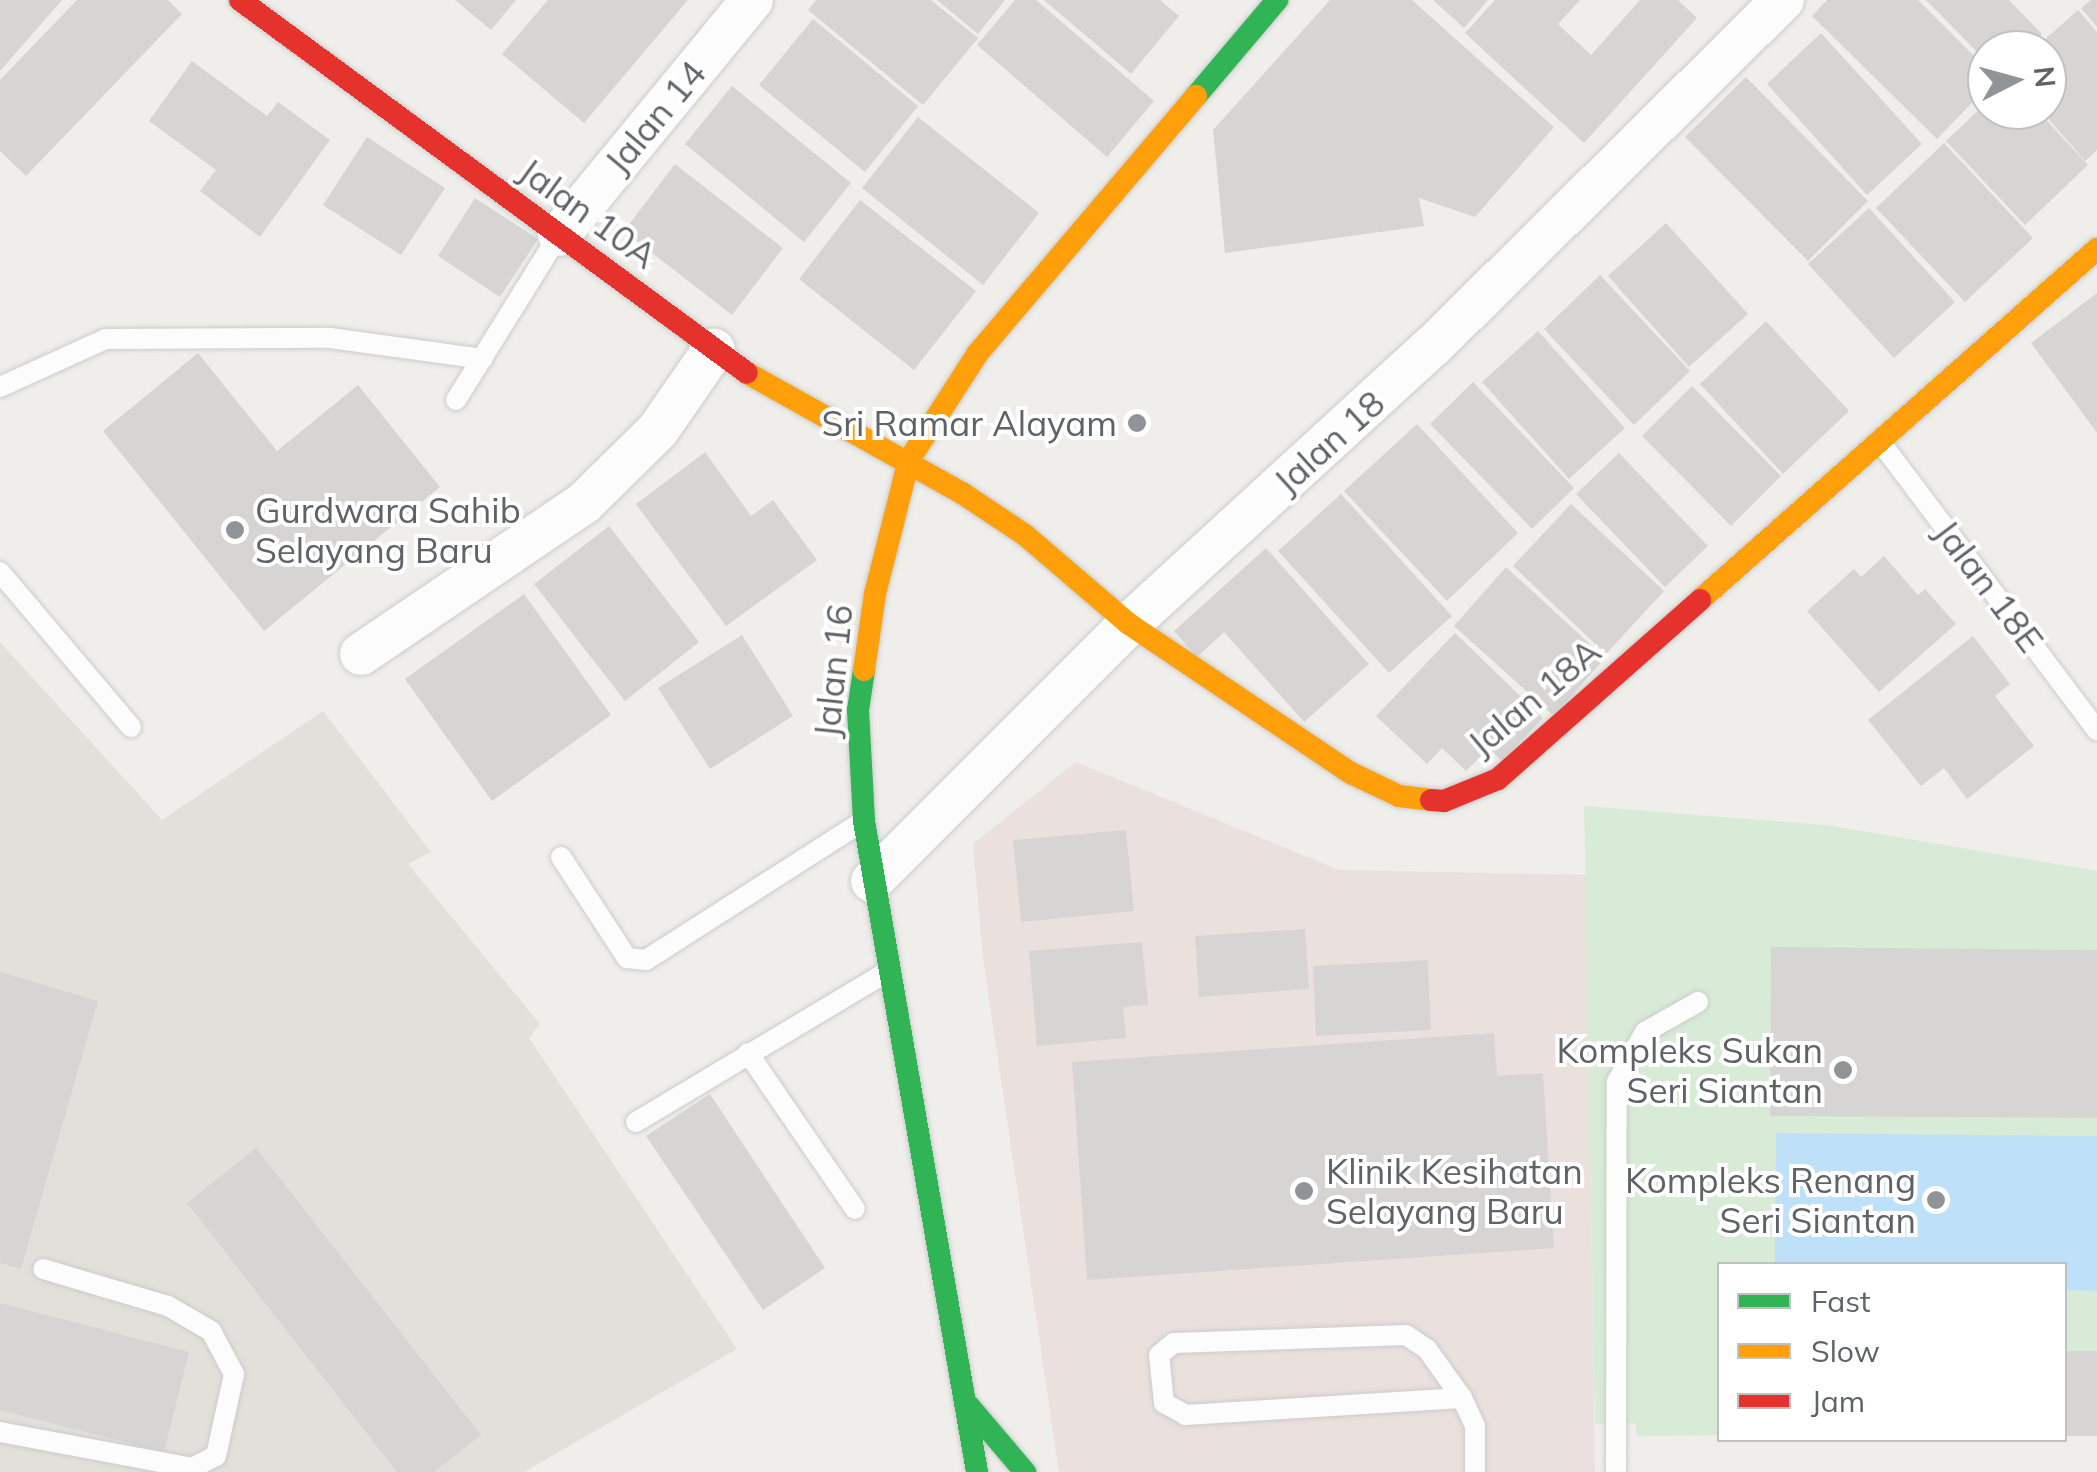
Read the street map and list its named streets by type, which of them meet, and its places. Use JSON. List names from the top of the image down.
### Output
{
  "streets": {
    "street": [
      "Jalan 14",
      "Jalan 10A",
      "Jalan 18",
      "Jalan 16",
      "Jalan 18A"
    ],
    "lane": ["Jalan 18E"]
  },
  "crossings": [
    ["Jalan 14", "Jalan 10A"],
    ["Jalan 10A", "Jalan 16"],
    ["Jalan 10A", "Jalan 18A"],
    ["Jalan 18", "Jalan 16"],
    ["Jalan 18", "Jalan 18A"],
    ["Jalan 18E", "Jalan 18A"],
    ["Jalan 16", "Jalan 18A"]
  ],
  "places": [
    "Sri Ramar Alayam",
    "Gurdwara Sahib Selayang Baru",
    "Kompleks Sukan Seri Siantan",
    "Klinik Kesihatan Selayang Baru",
    "Kompleks Renang Seri Siantan"
  ],
  "legend": ["Fast", "Slow", "Jam"],
  "north": "right"
}
